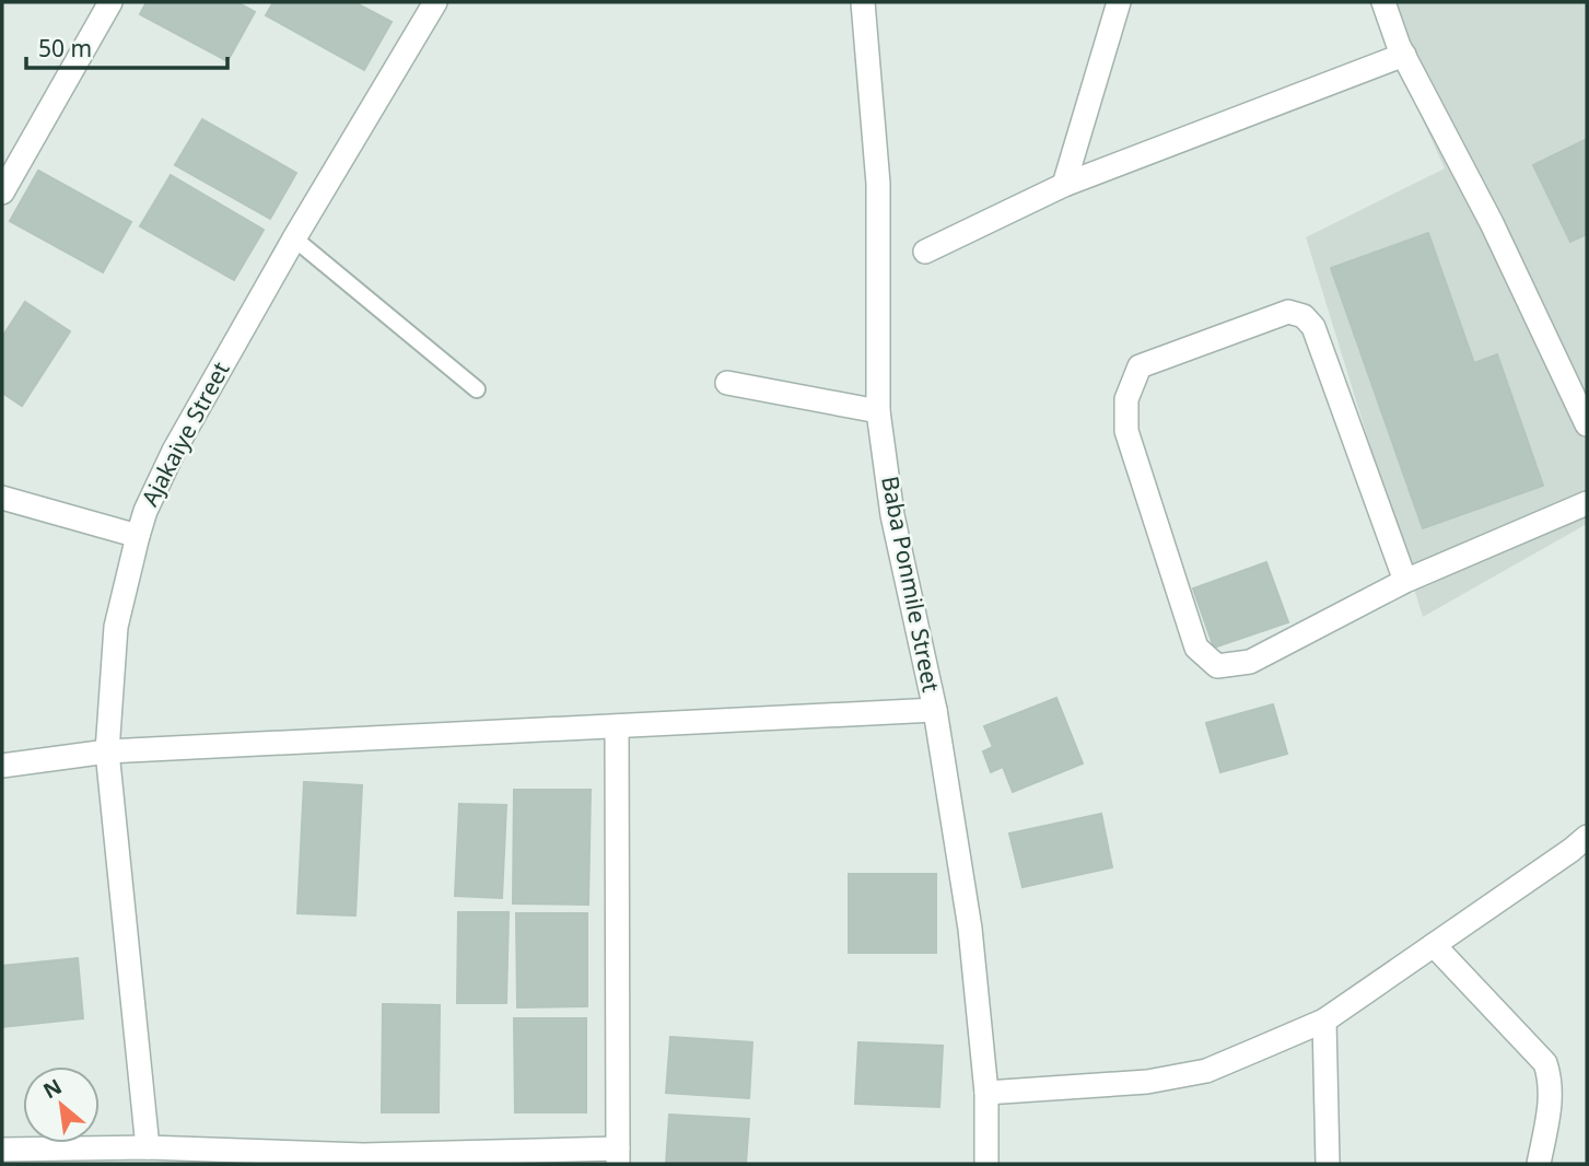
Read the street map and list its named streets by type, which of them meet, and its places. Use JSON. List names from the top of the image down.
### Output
{
  "streets": {
    "street": ["Ajakaiye Street", "Baba Ponmile Street"]
  },
  "scale_bar": "50 m",
  "north": "top left"
}
